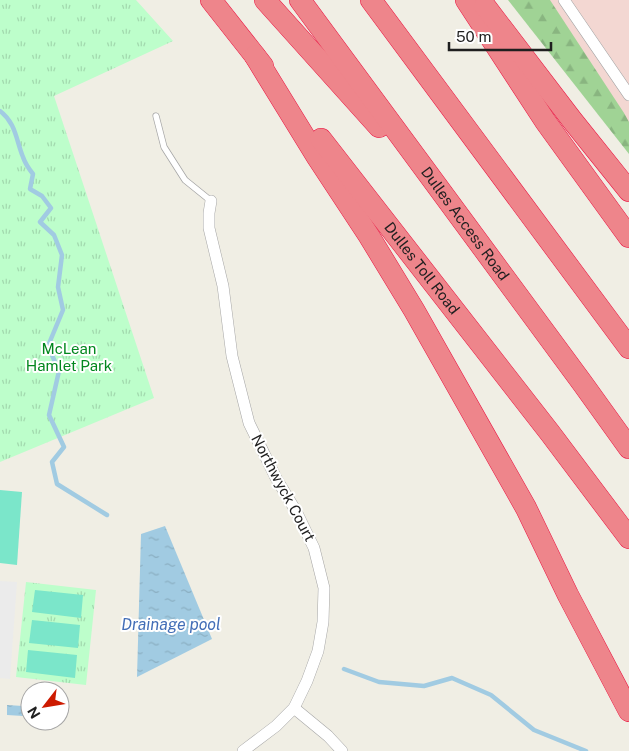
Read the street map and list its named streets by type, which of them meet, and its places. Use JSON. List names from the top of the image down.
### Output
{
  "streets": {
    "highway": ["Dulles Access Road", "Dulles Toll Road"],
    "street": ["Northwyck Court"]
  },
  "water": ["Drainage pool"],
  "parks": ["McLean Hamlet Park"],
  "scale_bar": "50 m",
  "north": "bottom left"
}
